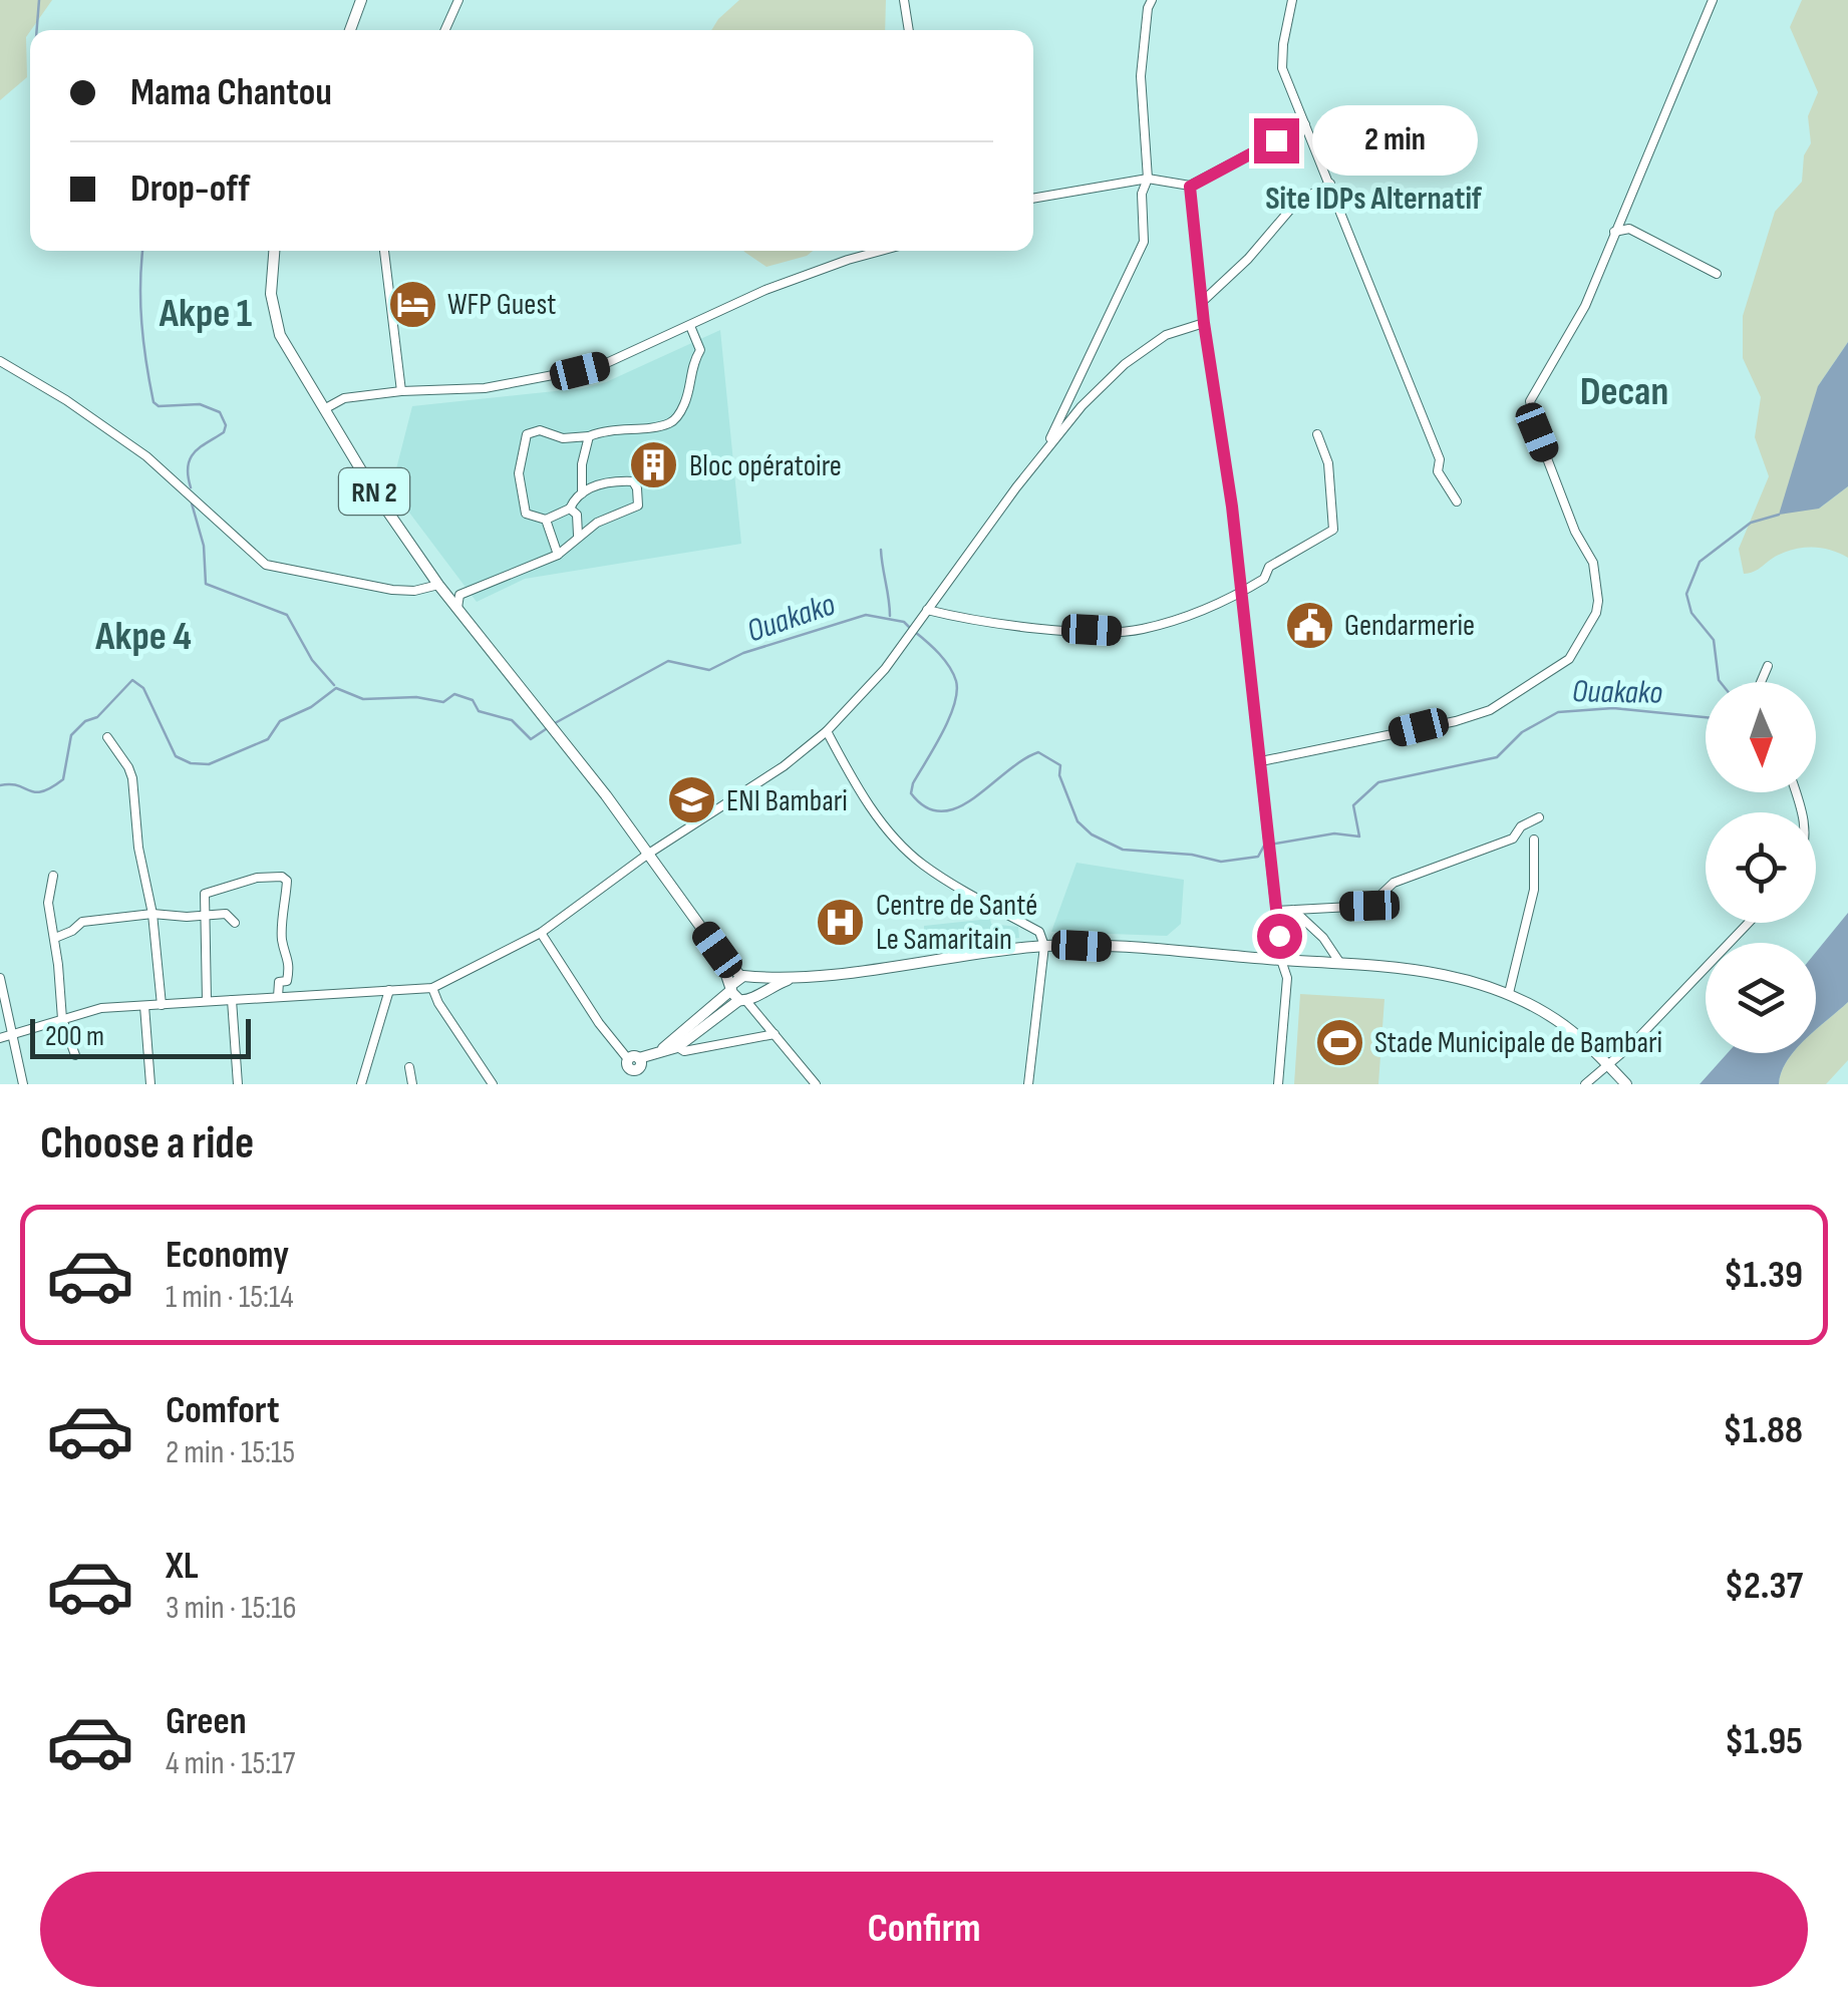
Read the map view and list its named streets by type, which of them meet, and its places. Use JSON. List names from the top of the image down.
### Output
{
  "streets": {
    "main road": ["RN 2"]
  },
  "districts": [
    "Site IDPs Alternatif",
    "Akpe 1",
    "Decan",
    "Akpe 4"
  ],
  "water": ["Ouakako"],
  "places": {
    "hotel": ["WFP Guest"],
    "building": ["Bloc opératoire"],
    "public building": ["Gendarmerie"],
    "school or university": ["ENI Bambari"],
    "hospital": ["Centre de Santé Le Samaritain"],
    "sports": ["Stade Municipale de Bambari"]
  },
  "scale_bar": "200 m",
  "north": "bottom",
  "page": {
    "banner": ["Mama Chantou", "Drop-off"],
    "bubble": "2 min",
    "scale": "200 m",
    "heading": "Choose a ride",
    "list": [
      {
        "name": "Economy",
        "note": "1 min · 15:14",
        "value": "$1.39"
      },
      {
        "name": "Comfort",
        "note": "2 min · 15:15",
        "value": "$1.88"
      },
      {
        "name": "XL",
        "note": "3 min · 15:16",
        "value": "$2.37"
      },
      {
        "name": "Green",
        "note": "4 min · 15:17",
        "value": "$1.95"
      }
    ],
    "buttons": "Confirm"
  }
}
